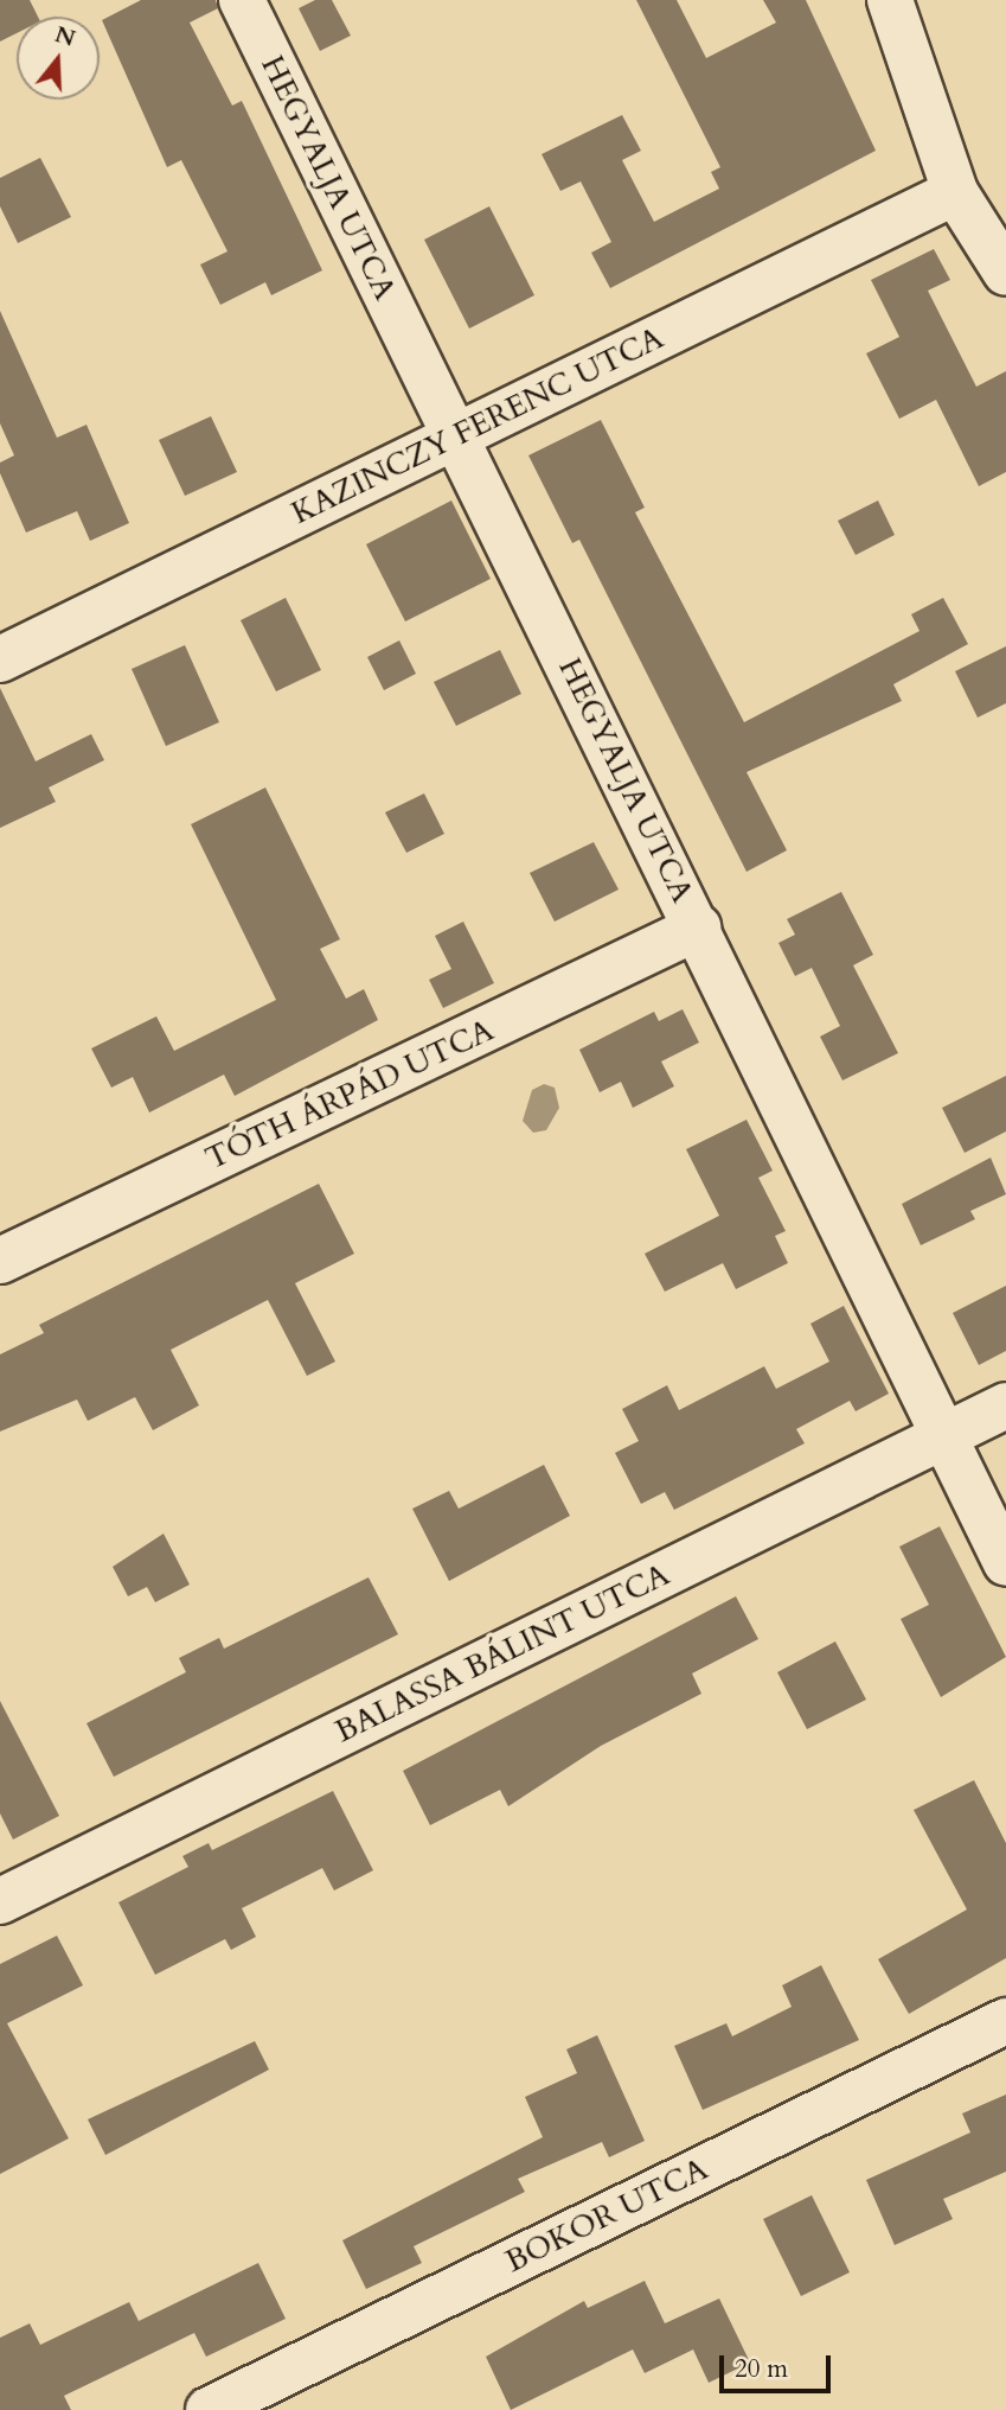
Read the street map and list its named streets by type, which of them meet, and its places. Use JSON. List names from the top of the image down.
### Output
{
  "streets": {
    "street": [
      "HEGYALJA UTCA",
      "KAZINCZY FERENC UTCA",
      "TÓTH ÁRPÁD UTCA",
      "BALASSA BÁLINT UTCA",
      "BOKOR UTCA"
    ]
  },
  "crossings": [
    ["HEGYALJA UTCA", "KAZINCZY FERENC UTCA"],
    ["HEGYALJA UTCA", "TÓTH ÁRPÁD UTCA"],
    ["HEGYALJA UTCA", "BALASSA BÁLINT UTCA"]
  ],
  "scale_bar": "20 m",
  "north": "top"
}
